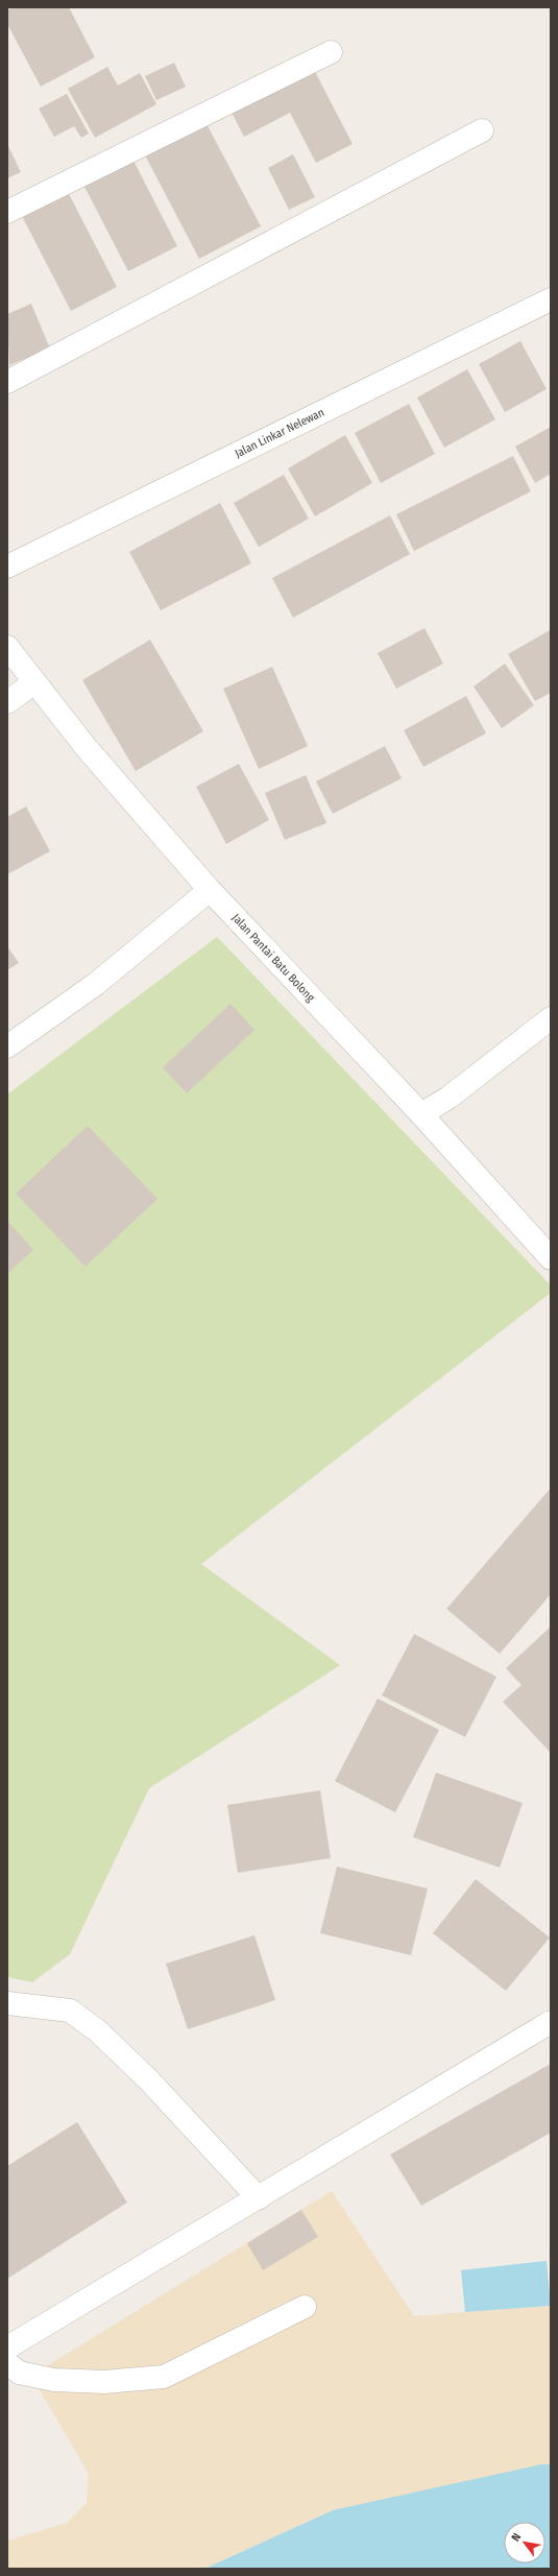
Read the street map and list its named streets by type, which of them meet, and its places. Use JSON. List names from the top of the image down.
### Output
{
  "streets": {
    "street": ["Jalan Linkar Nelewan", "Jalan Pantai Batu Bolong"]
  },
  "north": "top left"
}
